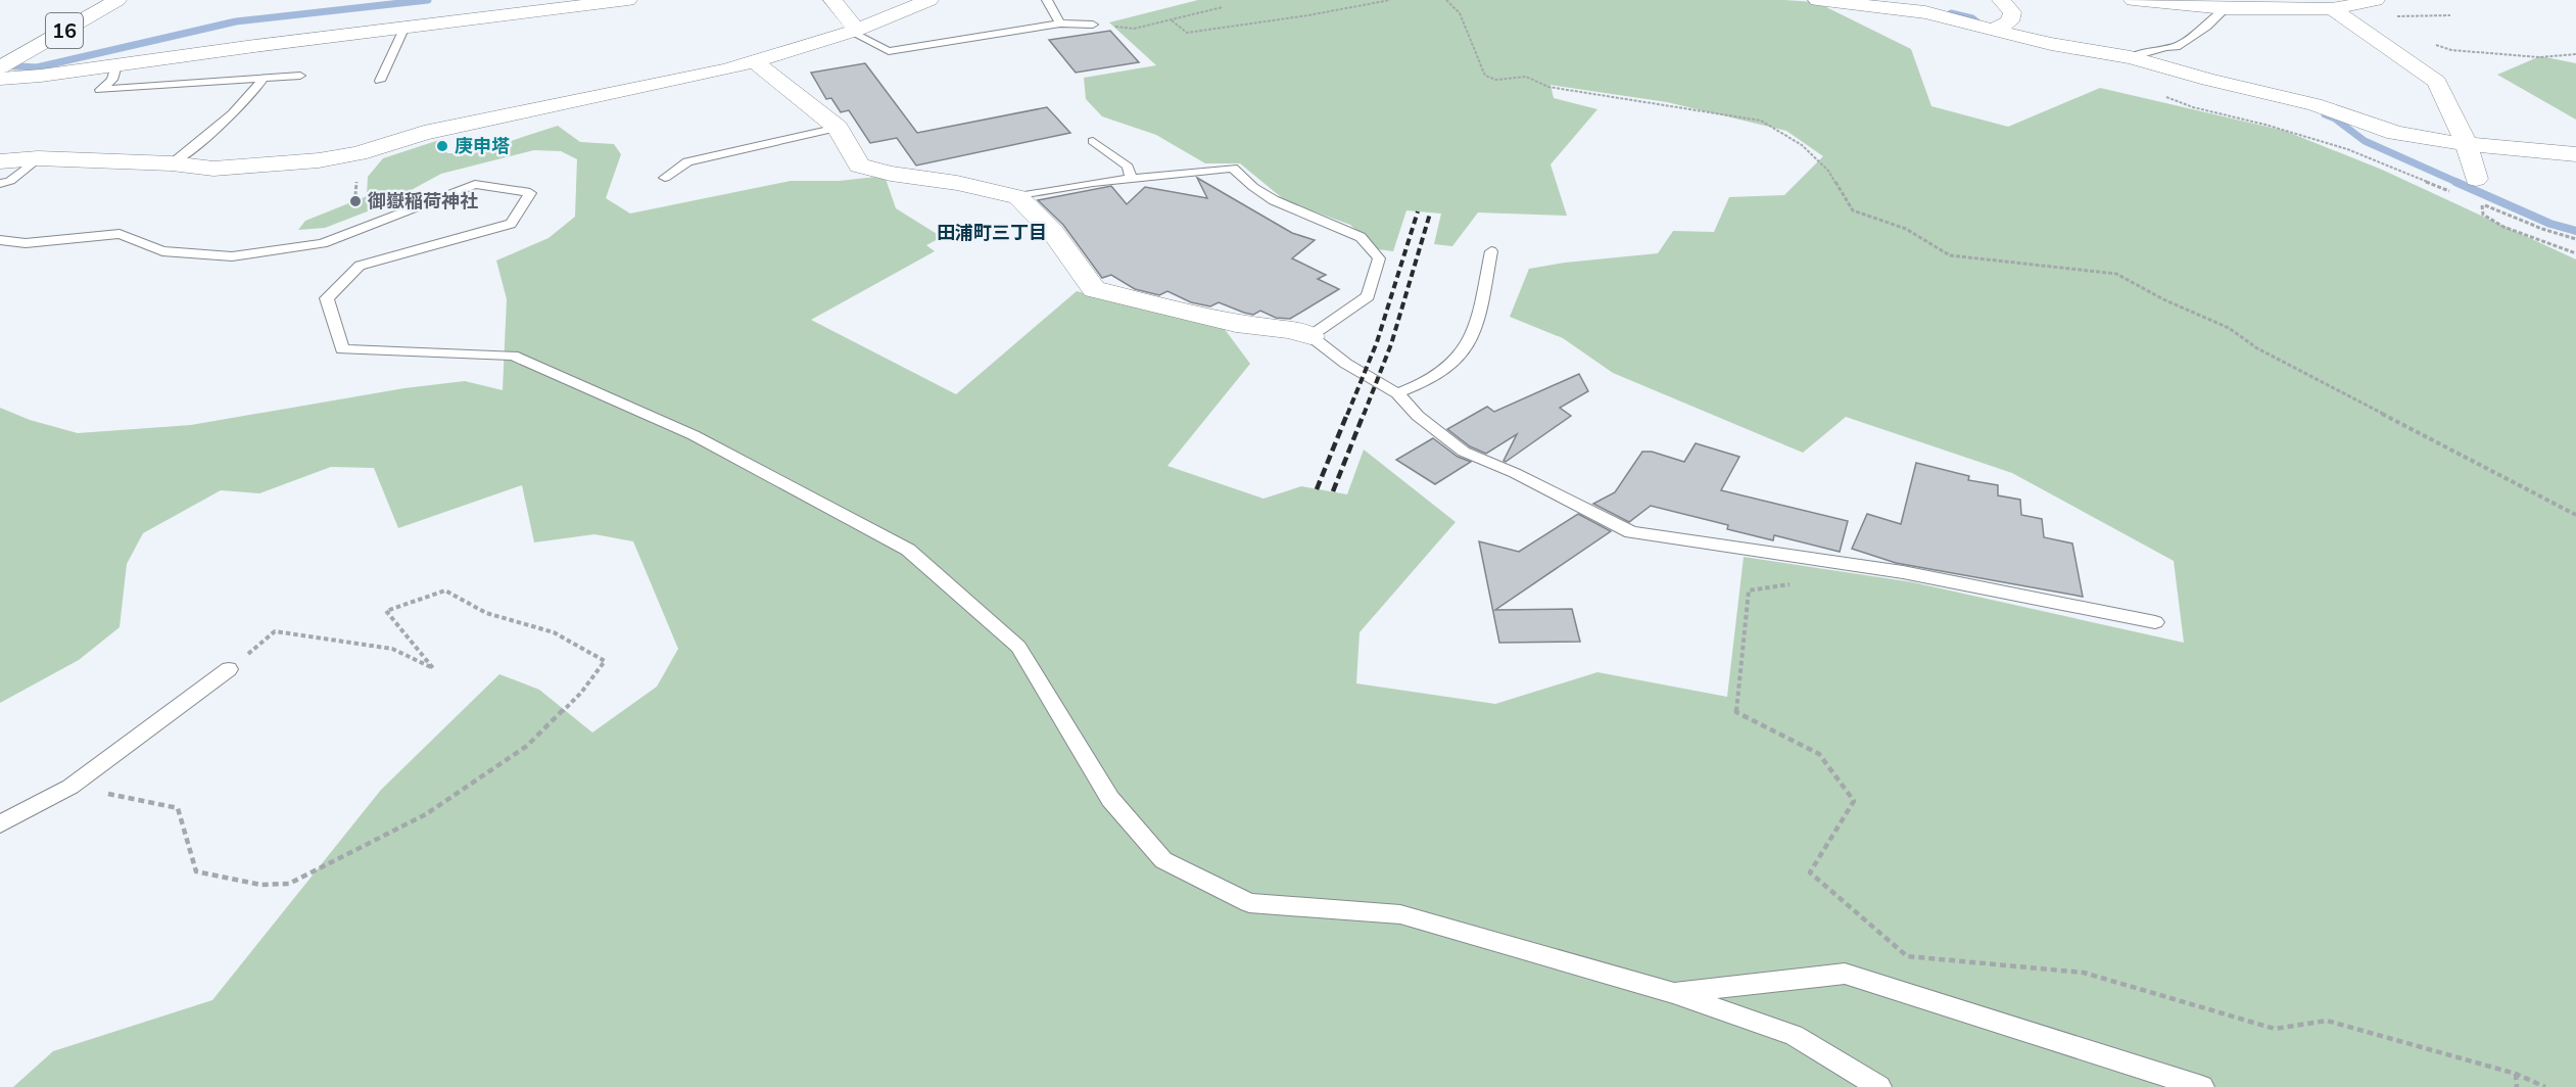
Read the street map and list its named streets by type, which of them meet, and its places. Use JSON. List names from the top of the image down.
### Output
{
  "streets": {
    "main road": ["16"]
  },
  "districts": ["田浦町三丁目"],
  "places": ["庚申塔", "御嶽稲荷神社"]
}
